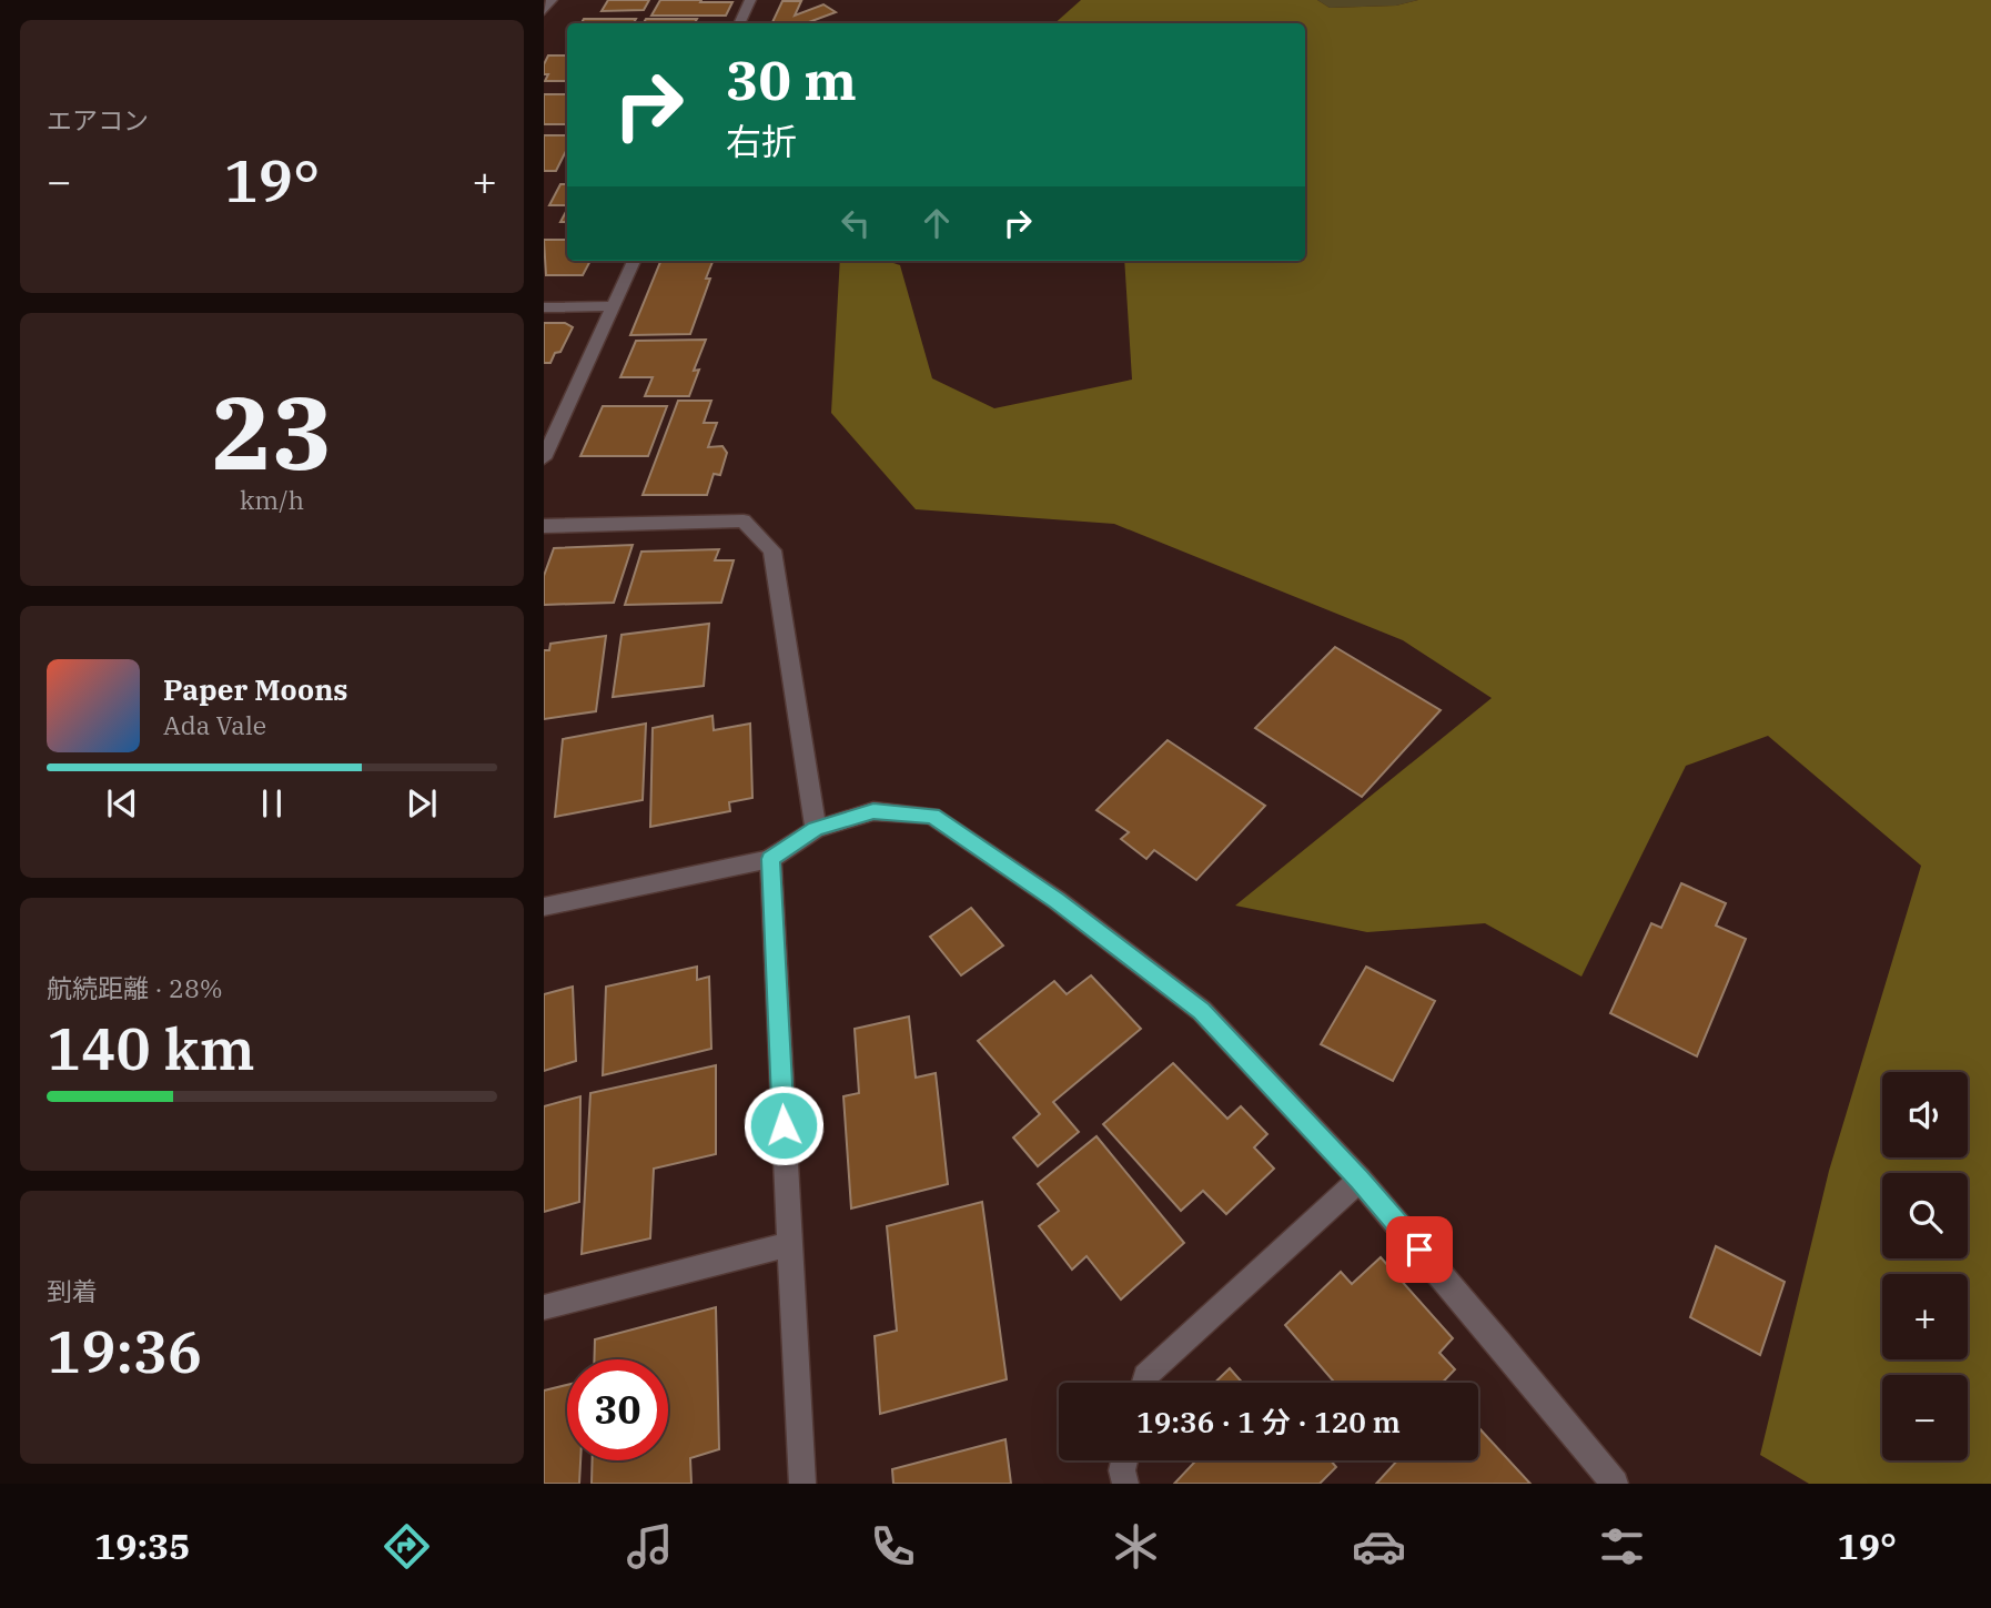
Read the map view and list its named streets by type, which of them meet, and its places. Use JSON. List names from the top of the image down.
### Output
{
  "page": {
    "tile": [
      "エアコン",
      ["23", "km/h"],
      ["航続距離 · 28%", "140 km"],
      ["到着", "19:36"]
    ],
    "turn": ["30 m", "右折"],
    "heat": ["−", "19°", "+"],
    "song": ["Paper Moons", "Ada Vale"],
    "map_buttons": ["+", "−"],
    "limit": "30",
    "trip": "19:36 · 1 分 · 120 m",
    "tabs": ["19:35", "19°"]
  }
}
